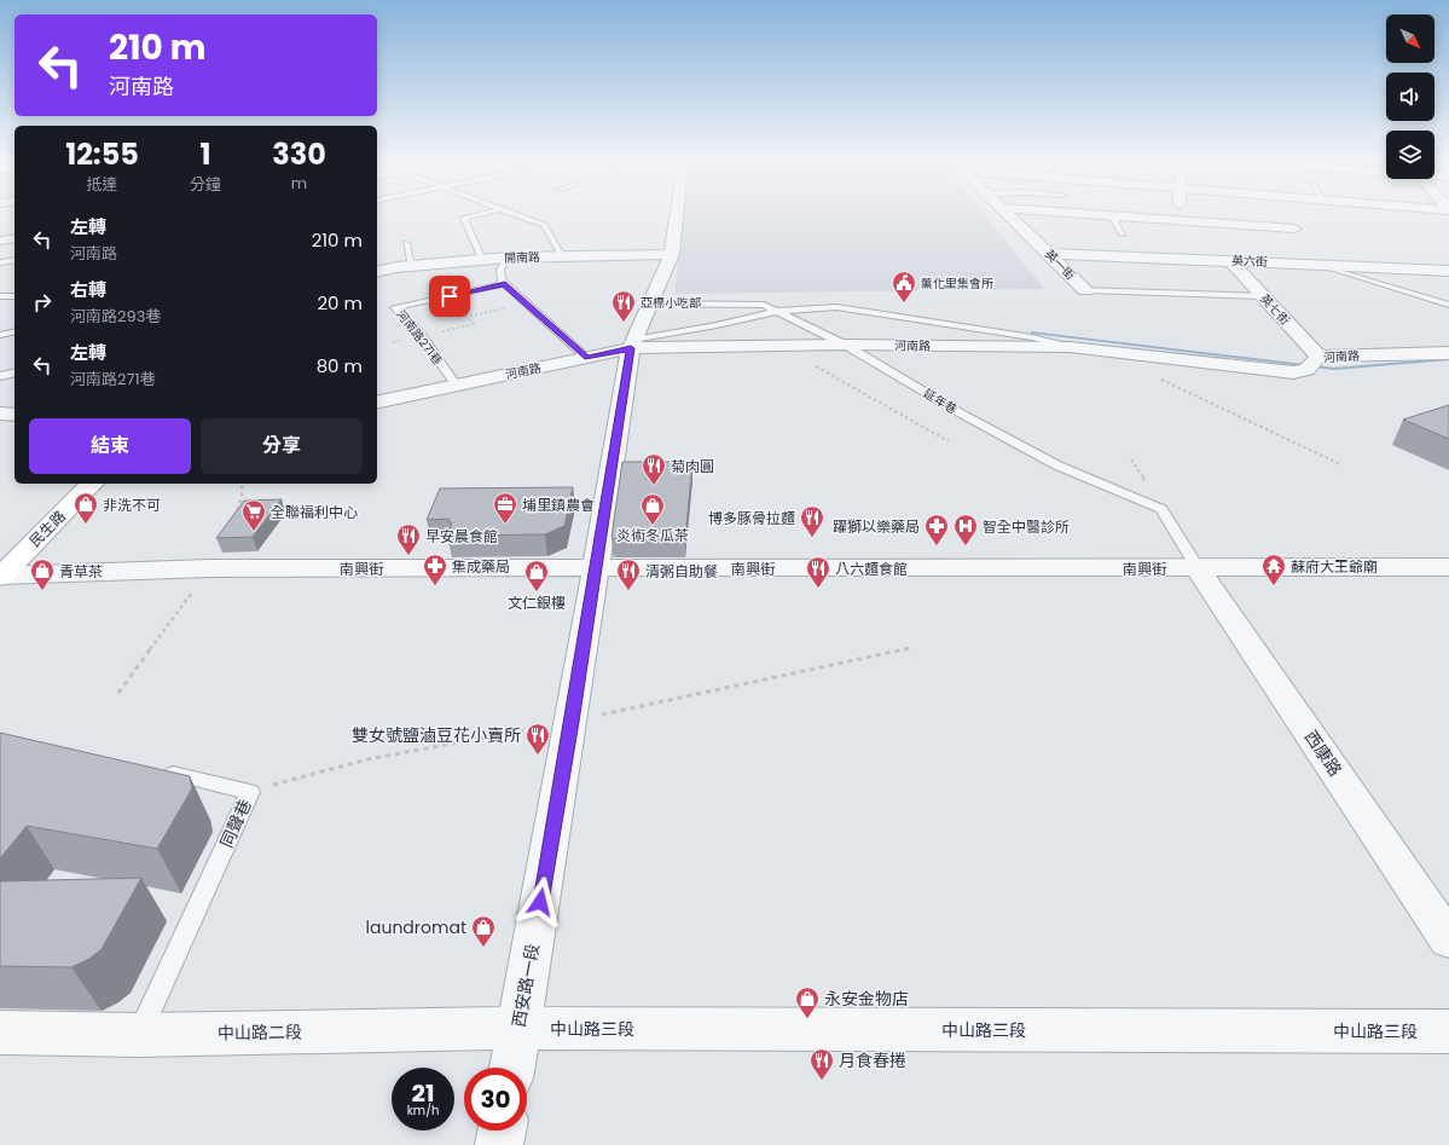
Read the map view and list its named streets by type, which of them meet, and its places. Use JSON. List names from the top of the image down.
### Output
{
  "streets": {
    "street": [
      "開南路",
      "英六街",
      "英一街",
      "英七街",
      "河南路",
      "民生路",
      "南興街",
      "西康路",
      "西安路一段",
      "中山路三段",
      "中山路二段"
    ],
    "lane": ["河南路271巷", "延年巷", "同聲巷"]
  },
  "crossings": [
    ["開南路", "西安路一段"],
    ["英六街", "英一街"],
    ["英六街", "英七街"],
    ["英七街", "河南路"],
    ["河南路271巷", "河南路"],
    ["河南路", "延年巷"],
    ["河南路", "西安路一段"],
    ["延年巷", "南興街"],
    ["延年巷", "西康路"],
    ["延年巷", "西安路一段"],
    ["民生路", "南興街"],
    ["南興街", "西康路"],
    ["南興街", "西安路一段"],
    ["同聲巷", "中山路二段"],
    ["西安路一段", "中山路三段"],
    ["西安路一段", "中山路二段"],
    ["中山路三段", "中山路二段"]
  ],
  "places": {
    "public building": ["薰化里集會所"],
    "restaurant": [
      "亞標小吃部",
      "菊肉圓",
      "博多豚骨拉麵",
      "早安晨食館",
      "八六麵食館",
      "清粥自助餐",
      "雙女號鹽滷豆花小賣所",
      "月食春捲"
    ],
    "shop": [
      "非洗不可",
      "炎術冬瓜茶",
      "青草茶",
      "文仁銀樓",
      "laundromat",
      "永安金物店"
    ],
    "office": ["埔里鎮農會"],
    "supermarket": ["全聯福利中心"],
    "pharmacy": ["躍獅以樂藥局", "集成藥局"],
    "hospital": ["智全中醫診所"],
    "temple": ["蘇府大王爺廟"]
  },
  "north": "bottom right",
  "page": {
    "turn": ["210 m", "河南路"],
    "eta": [
      "12:55",
      "抵達",
      "1",
      "分鐘",
      "330",
      "m"
    ],
    "list": [
      {
        "name": "左轉",
        "note": "河南路",
        "value": "210 m"
      },
      {
        "name": "右轉",
        "note": "河南路293巷",
        "value": "20 m"
      },
      {
        "name": "左轉",
        "note": "河南路271巷",
        "value": "80 m"
      }
    ],
    "buttons": ["結束", "分享"],
    "speed": "21 km/h",
    "limit": "30"
  }
}
